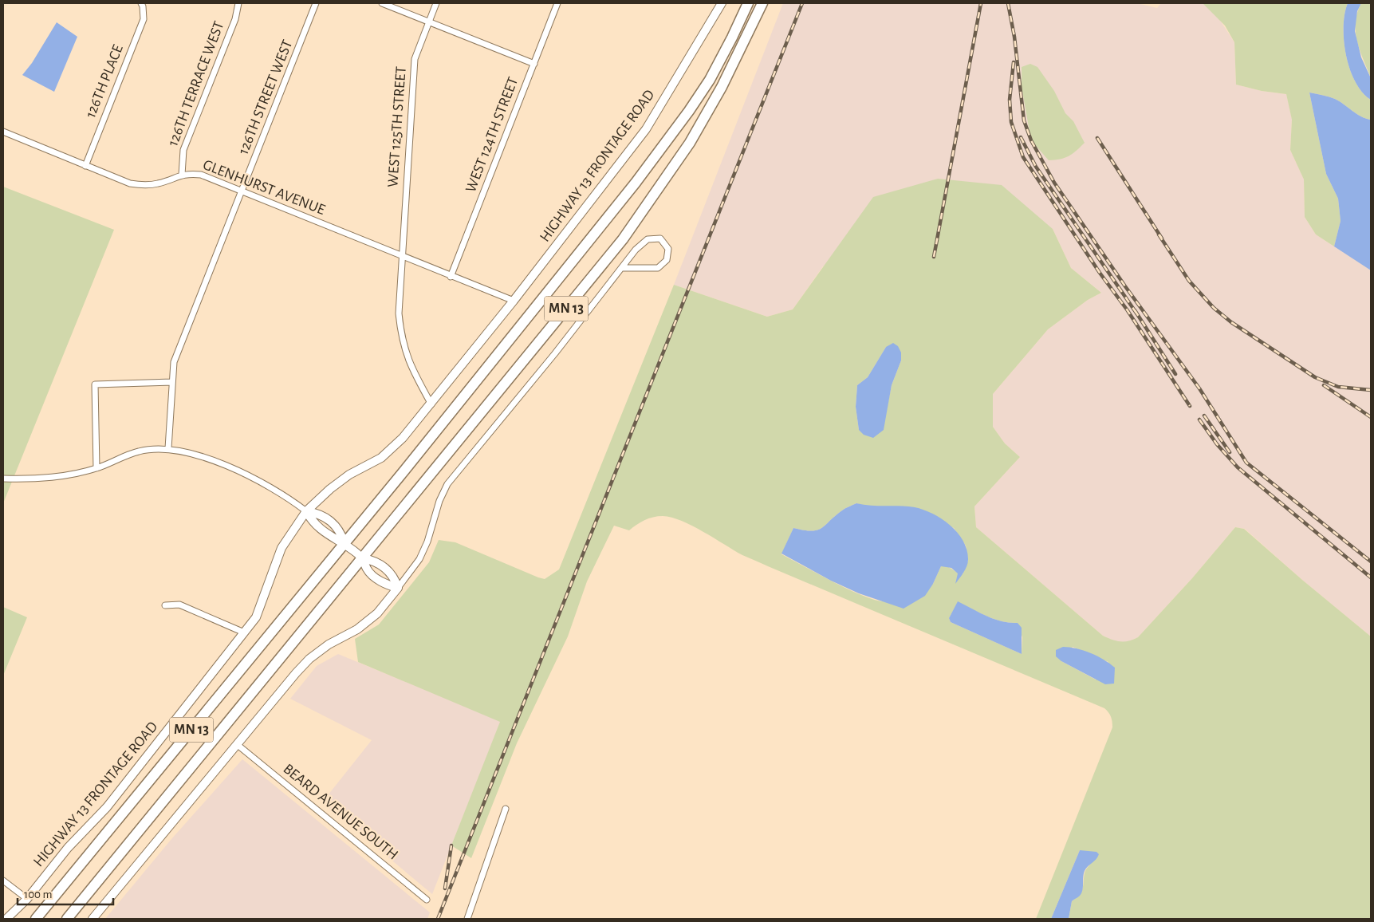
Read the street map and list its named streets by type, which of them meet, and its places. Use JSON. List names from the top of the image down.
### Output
{
  "streets": {
    "highway": ["MN 13"],
    "street": [
      "126TH PLACE",
      "126TH TERRACE WEST",
      "126TH STREET WEST",
      "WEST 125TH STREET",
      "WEST 124TH STREET",
      "HIGHWAY 13 FRONTAGE ROAD",
      "GLENHURST AVENUE",
      "BEARD AVENUE SOUTH"
    ]
  },
  "crossings": [
    ["126TH PLACE", "GLENHURST AVENUE"],
    ["126TH TERRACE WEST", "GLENHURST AVENUE"],
    ["126TH STREET WEST", "GLENHURST AVENUE"],
    ["WEST 125TH STREET", "HIGHWAY 13 FRONTAGE ROAD"],
    ["WEST 125TH STREET", "GLENHURST AVENUE"],
    ["WEST 124TH STREET", "GLENHURST AVENUE"],
    ["HIGHWAY 13 FRONTAGE ROAD", "GLENHURST AVENUE"]
  ],
  "scale_bar": "100 m"
}
